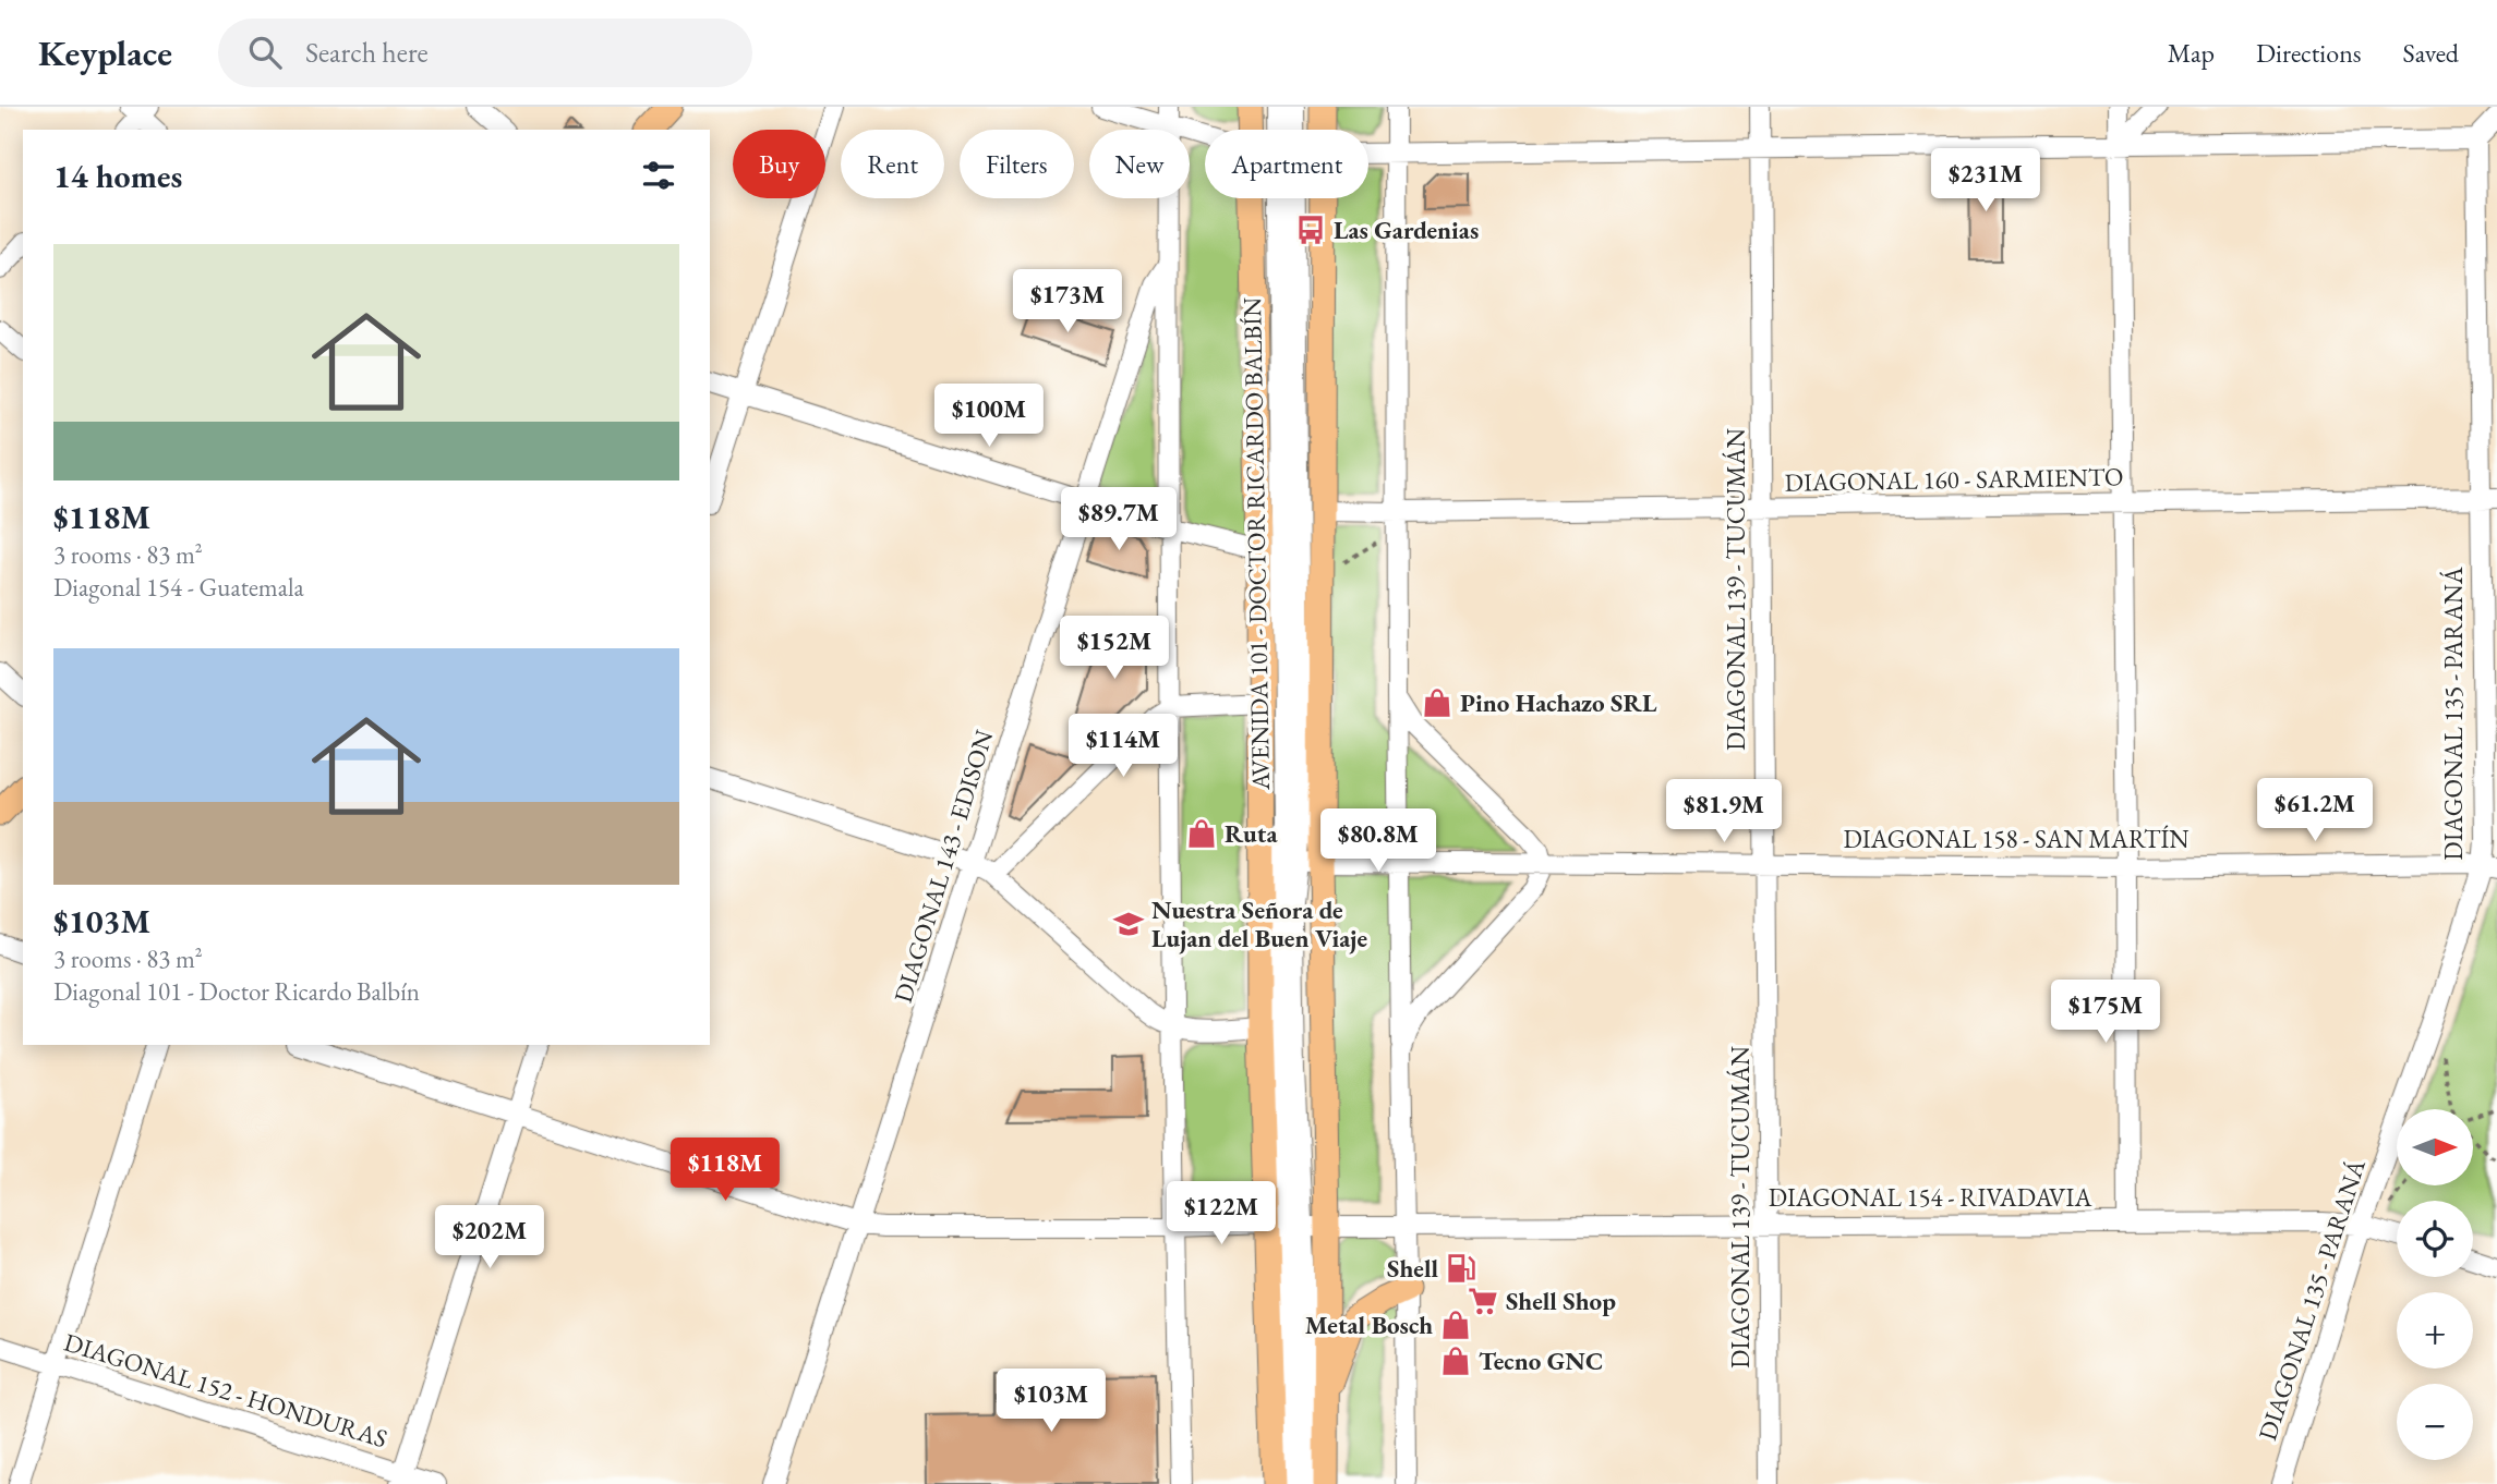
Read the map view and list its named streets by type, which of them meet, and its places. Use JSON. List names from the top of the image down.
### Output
{
  "streets": {
    "main road": ["AVENIDA 101 - DOCTOR RICARDO BALBÍN"],
    "street": [
      "DIAGONAL 160 - SARMIENTO",
      "DIAGONAL 139 - TUCUMÁN",
      "DIAGONAL 135 - PARANÁ",
      "DIAGONAL 158 - SAN MARTÍN",
      "DIAGONAL 143 - EDISON",
      "DIAGONAL 154 - RIVADAVIA",
      "DIAGONAL 152 - HONDURAS"
    ]
  },
  "crossings": [
    ["DIAGONAL 160 - SARMIENTO", "AVENIDA 101 - DOCTOR RICARDO BALBÍN"],
    ["DIAGONAL 160 - SARMIENTO", "DIAGONAL 139 - TUCUMÁN"],
    ["DIAGONAL 160 - SARMIENTO", "DIAGONAL 135 - PARANÁ"],
    ["AVENIDA 101 - DOCTOR RICARDO BALBÍN", "DIAGONAL 158 - SAN MARTÍN"],
    ["AVENIDA 101 - DOCTOR RICARDO BALBÍN", "DIAGONAL 154 - RIVADAVIA"],
    ["DIAGONAL 139 - TUCUMÁN", "DIAGONAL 158 - SAN MARTÍN"],
    ["DIAGONAL 139 - TUCUMÁN", "DIAGONAL 154 - RIVADAVIA"],
    ["DIAGONAL 135 - PARANÁ", "DIAGONAL 158 - SAN MARTÍN"],
    ["DIAGONAL 135 - PARANÁ", "DIAGONAL 154 - RIVADAVIA"],
    ["DIAGONAL 143 - EDISON", "DIAGONAL 154 - RIVADAVIA"]
  ],
  "places": {
    "bus stop": ["Las Gardenias"],
    "shop": [
      "Pino Hachazo SRL",
      "Ruta",
      "Metal Bosch",
      "Tecno GNC"
    ],
    "school or university": ["Nuestra Señora de Lujan del Buen Viaje"],
    "fuel station": ["Shell"],
    "supermarket": ["Shell Shop"]
  },
  "north": "right",
  "page": {
    "header": "Keyplace",
    "search": "Search here",
    "nav": ["Map", "Directions", "Saved"],
    "chip": [
      "Buy",
      "Rent",
      "Filters",
      "New",
      "Apartment"
    ],
    "heading": "14 homes",
    "price": [
      "$231M",
      "$173M",
      "$100M",
      "$89.7M",
      "$152M",
      "$114M",
      "$61.2M",
      "$81.9M",
      "$80.8M",
      "$175M",
      "$118M",
      "$122M",
      "$202M",
      "$103M"
    ],
    "list": [
      {
        "name": "$118M",
        "note": "3 rooms · 83 m² · Diagonal 154 - Guatemala"
      },
      {
        "name": "$103M",
        "note": "3 rooms · 83 m² · Diagonal 101 - Doctor Ricardo Balbín"
      }
    ],
    "map_buttons": ["+", "−"]
  }
}
